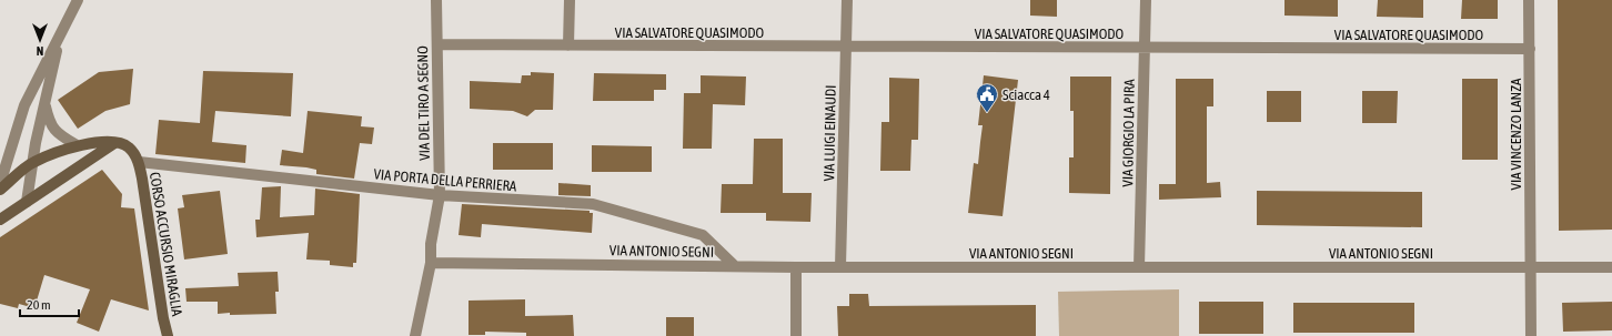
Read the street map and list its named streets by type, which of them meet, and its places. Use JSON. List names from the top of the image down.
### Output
{
  "streets": {
    "street": [
      "VIA SALVATORE QUASIMODO",
      "VIA DEL TIRO A SEGNO",
      "VIA LUIGI EINAUDI",
      "VIA GIORGIO LA PIRA",
      "VIA VINCENZO LANZA",
      "VIA PORTA DELLA PERRIERA",
      "CORSO ACCURSIO MIRAGLIA",
      "VIA ANTONIO SEGNI"
    ]
  },
  "crossings": [
    ["VIA SALVATORE QUASIMODO", "VIA DEL TIRO A SEGNO"],
    ["VIA SALVATORE QUASIMODO", "VIA LUIGI EINAUDI"],
    ["VIA SALVATORE QUASIMODO", "VIA GIORGIO LA PIRA"],
    ["VIA SALVATORE QUASIMODO", "VIA VINCENZO LANZA"],
    ["VIA DEL TIRO A SEGNO", "VIA PORTA DELLA PERRIERA"],
    ["VIA DEL TIRO A SEGNO", "VIA ANTONIO SEGNI"],
    ["VIA LUIGI EINAUDI", "VIA ANTONIO SEGNI"],
    ["VIA GIORGIO LA PIRA", "VIA ANTONIO SEGNI"],
    ["VIA VINCENZO LANZA", "VIA ANTONIO SEGNI"],
    ["VIA PORTA DELLA PERRIERA", "CORSO ACCURSIO MIRAGLIA"],
    ["VIA PORTA DELLA PERRIERA", "VIA ANTONIO SEGNI"]
  ],
  "places": {
    "public building": ["Sciacca 4"]
  },
  "scale_bar": "20 m",
  "north": "bottom"
}
